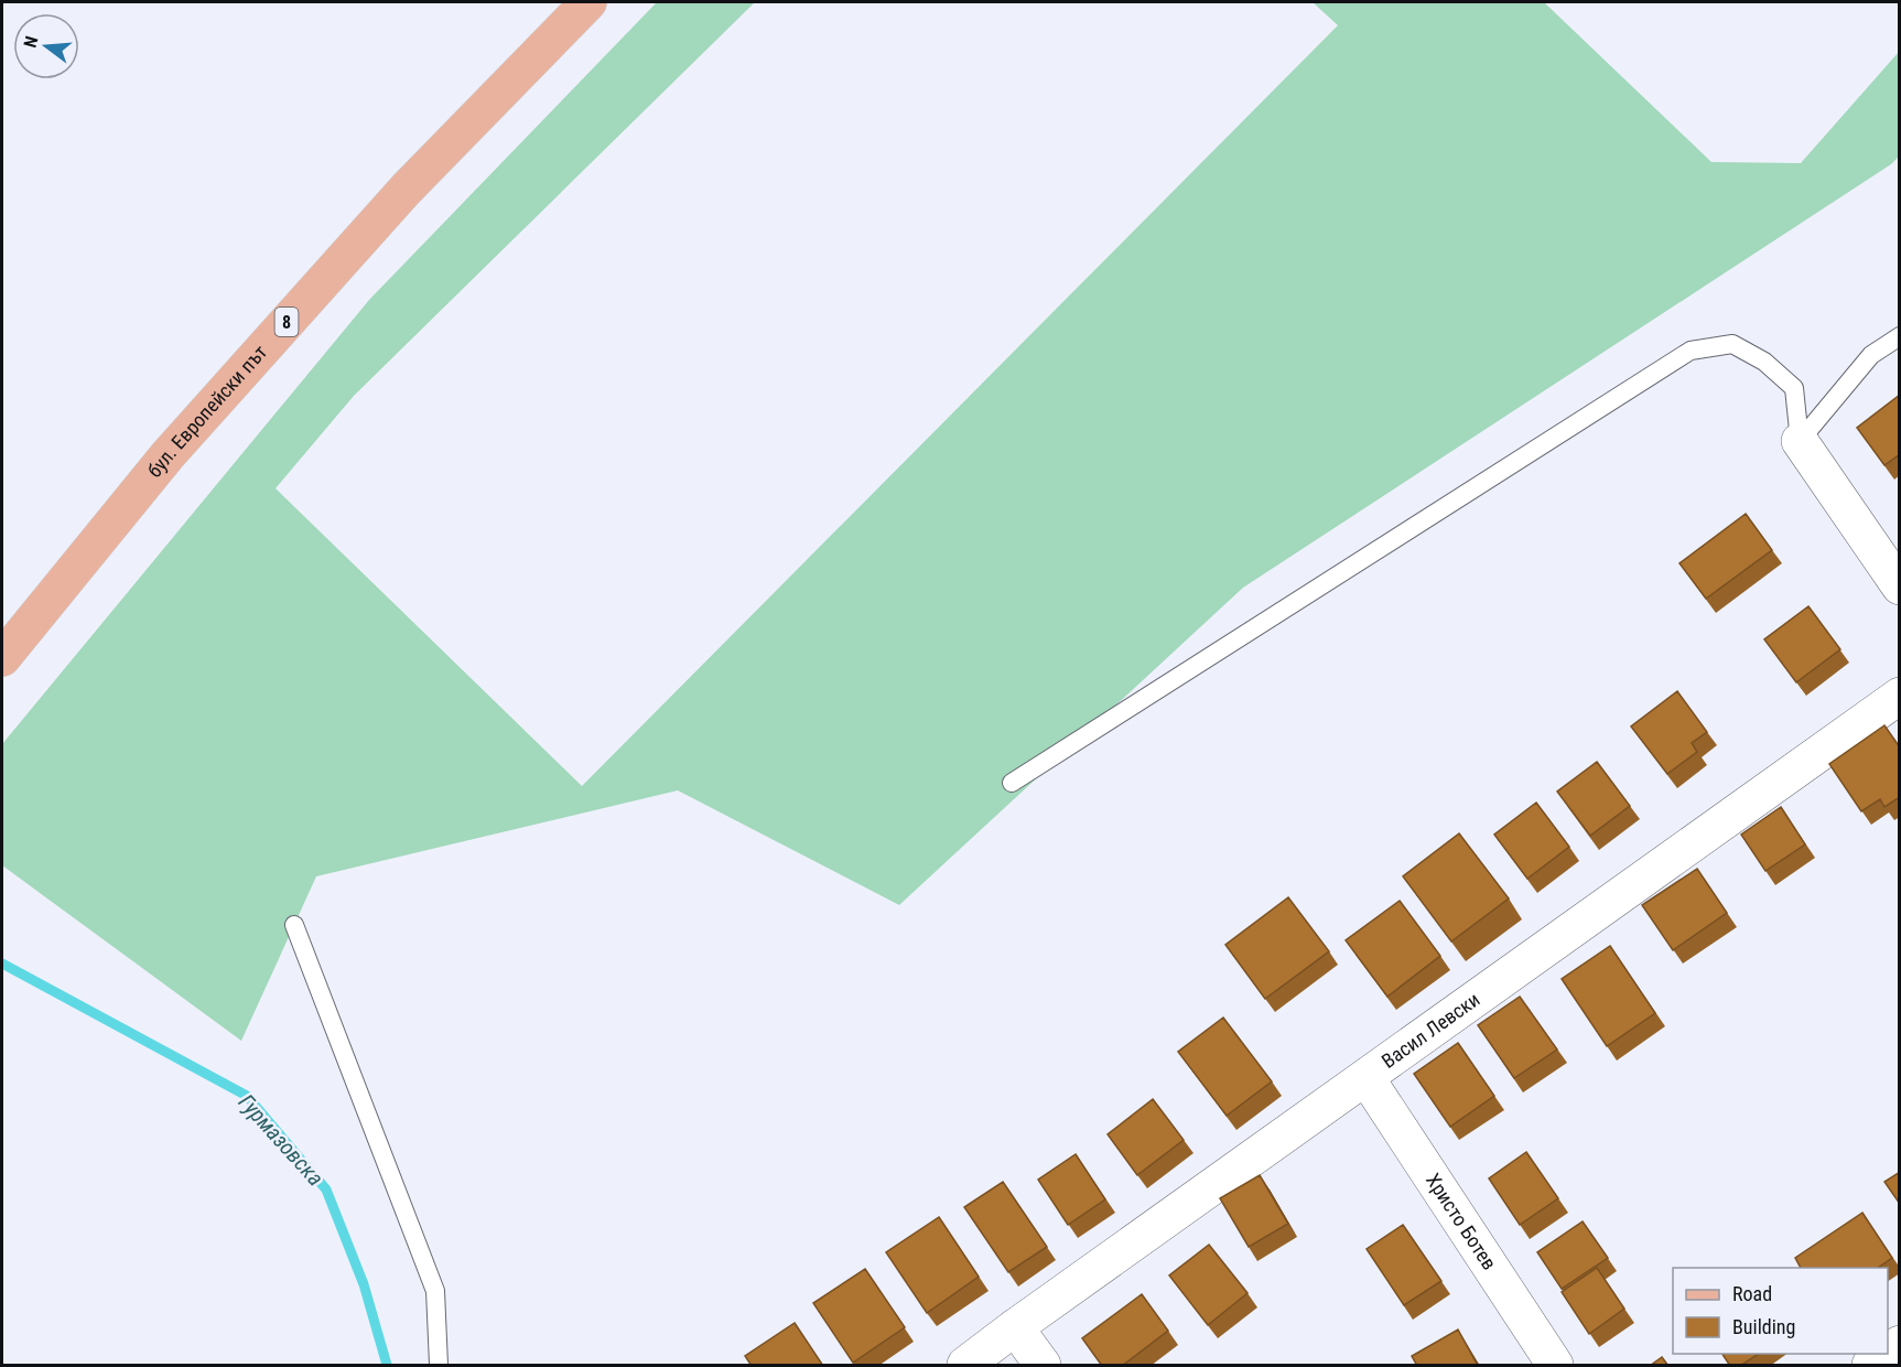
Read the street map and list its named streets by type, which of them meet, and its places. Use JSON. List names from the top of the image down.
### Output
{
  "streets": {
    "main road": ["8", "бул. Европейски път"],
    "street": ["Васил Левски", "Христо Ботев"]
  },
  "crossings": [
    ["Васил Левски", "Христо Ботев"]
  ],
  "water": ["Гурмазовска"],
  "legend": ["Road", "Building"],
  "north": "left"
}
